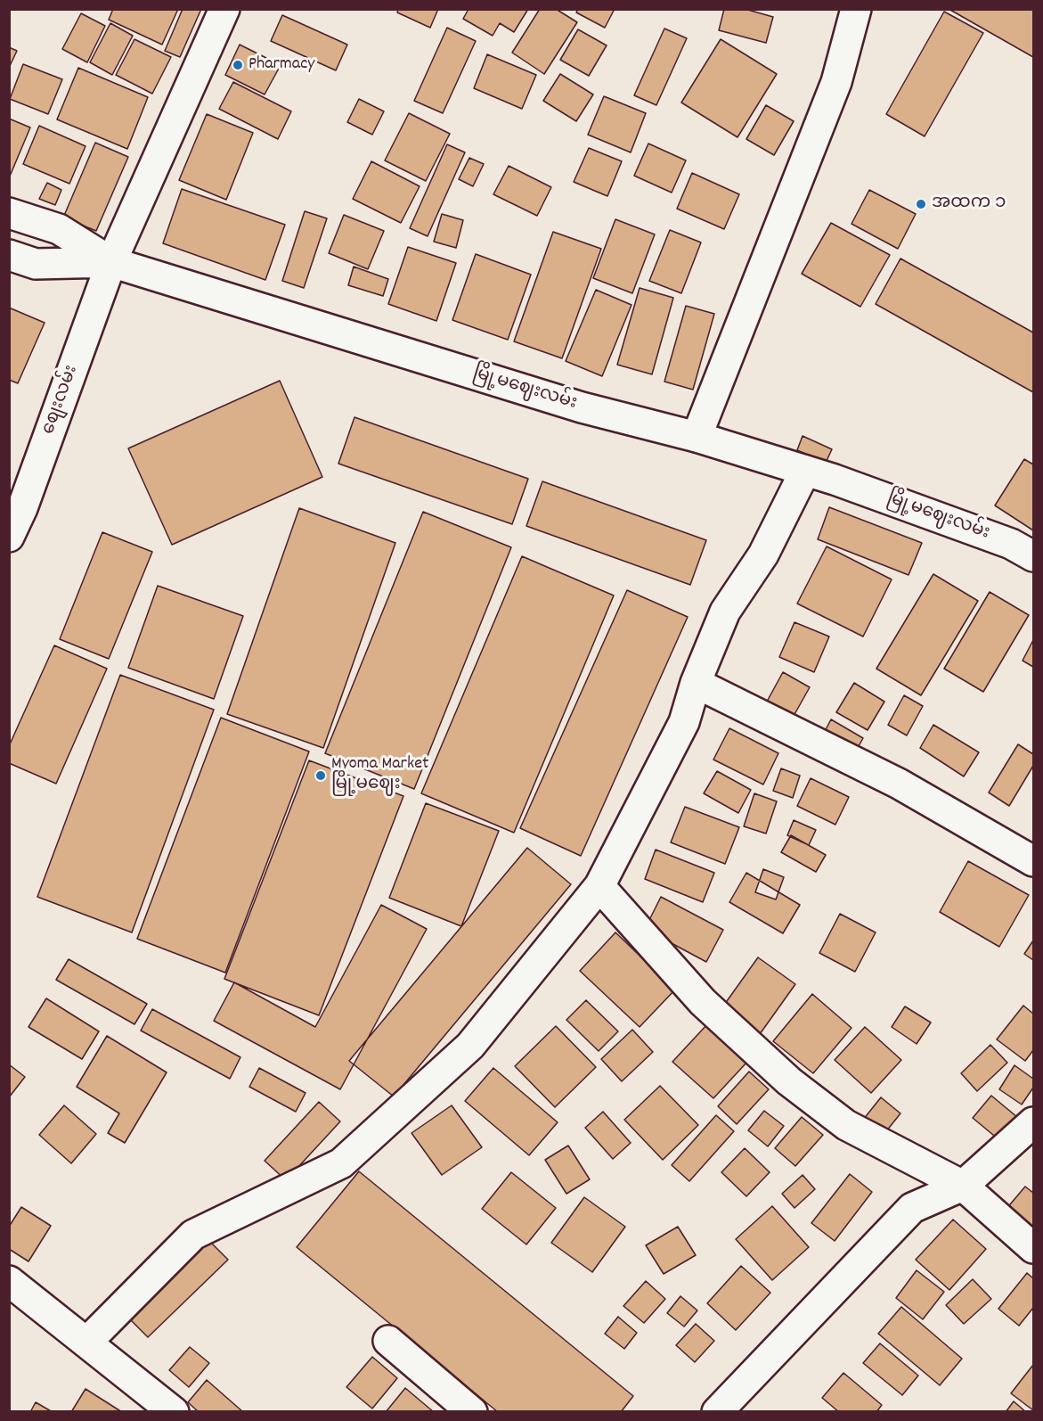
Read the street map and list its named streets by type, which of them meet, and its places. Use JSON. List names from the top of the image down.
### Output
{
  "streets": {
    "street": ["မြို့မဈေးလမ်း", "စျေးလမ်း"]
  },
  "crossings": [
    ["မြို့မဈေးလမ်း", "စျေးလမ်း"]
  ],
  "places": ["Pharmacy", "အထက ၁", "Myoma Market မြို့မဈေး"]
}
